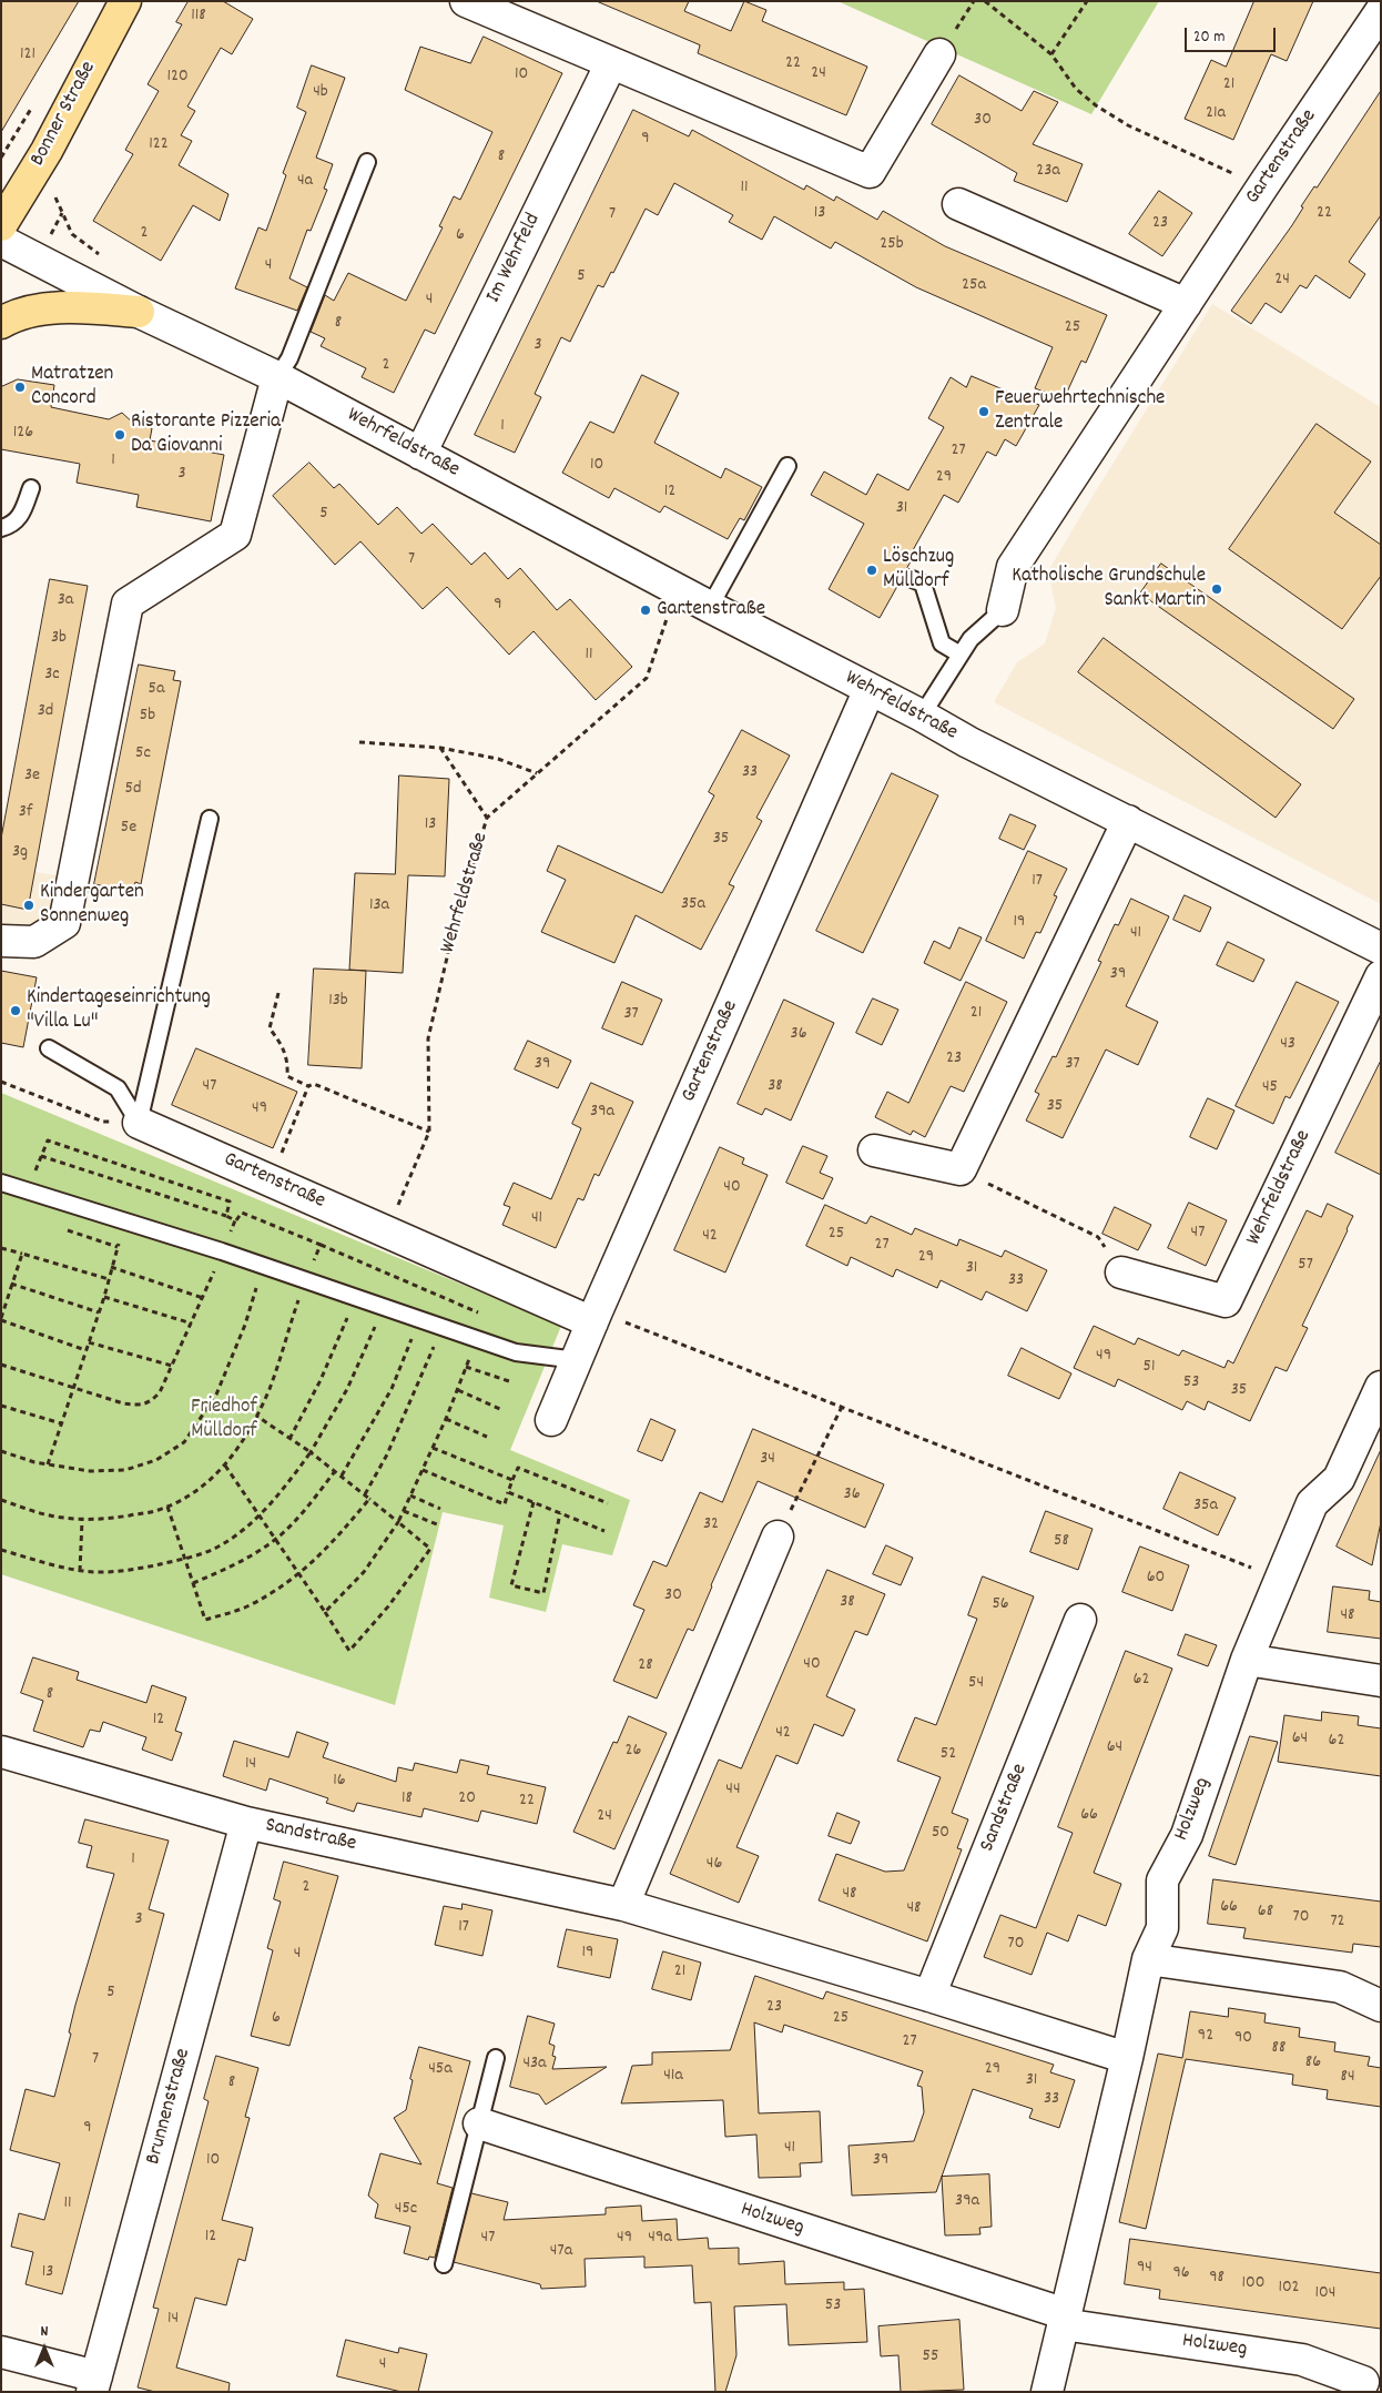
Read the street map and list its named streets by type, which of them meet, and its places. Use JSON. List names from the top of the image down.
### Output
{
  "streets": {
    "main road": ["Bonner Straße"],
    "street": [
      "Gartenstraße",
      "Im Wehrfeld",
      "Wehrfeldstraße",
      "Sandstraße",
      "Holzweg",
      "Brunnenstraße"
    ]
  },
  "crossings": [
    ["Gartenstraße", "Wehrfeldstraße"],
    ["Im Wehrfeld", "Wehrfeldstraße"],
    ["Sandstraße", "Holzweg"],
    ["Sandstraße", "Brunnenstraße"]
  ],
  "parks": ["Friedhof Mülldorf"],
  "places": [
    "Matratzen Concord",
    "Feuerwehrtechnische Zentrale",
    "Ristorante Pizzeria Da Giovanni",
    "Löschzug Mülldorf",
    "Katholische Grundschule Sankt Martin",
    "Gartenstraße",
    "Kindergarten Sonnenweg",
    "Kindertageseinrichtung \"Villa Lu\""
  ],
  "house_numbers": [
    "118",
    "121",
    "22",
    "24",
    "10",
    "120",
    "21",
    "4b",
    "21a",
    "30",
    "9",
    "122",
    "8",
    "23a",
    "4a",
    "11",
    "13",
    "22",
    "7",
    "23",
    "2",
    "6",
    "25b",
    "4",
    "5",
    "24",
    "25a",
    "4",
    "8",
    "25",
    "3",
    "2",
    "1",
    "126",
    "27",
    "1",
    "10",
    "3",
    "29",
    "12",
    "31",
    "5",
    "7",
    "3a",
    "9",
    "3b",
    "11",
    "3c",
    "5a",
    "3d",
    "5b",
    "5c",
    "33",
    "3e",
    "5d",
    "3f",
    "13",
    "5e",
    "35",
    "3g",
    "17",
    "35a",
    "13a",
    "19",
    "41",
    "39",
    "13b",
    "21",
    "37",
    "36",
    "43",
    "23",
    "39",
    "37",
    "47",
    "38",
    "45",
    "35",
    "49",
    "39a",
    "40",
    "41",
    "47",
    "25",
    "42",
    "27",
    "29",
    "57",
    "31",
    "33",
    "49",
    "51",
    "53",
    "35",
    "34",
    "36",
    "35a",
    "32",
    "58",
    "60",
    "30",
    "38",
    "56",
    "48",
    "40",
    "28",
    "62",
    "54",
    "8",
    "12",
    "42",
    "64",
    "62",
    "64",
    "26",
    "52",
    "14",
    "16",
    "44",
    "18",
    "20",
    "22",
    "66",
    "24",
    "50",
    "1",
    "46",
    "2",
    "48",
    "66",
    "48",
    "68",
    "70",
    "3",
    "72",
    "17",
    "70",
    "19",
    "4",
    "21",
    "5",
    "23",
    "6",
    "25",
    "92",
    "90",
    "27",
    "88",
    "7",
    "86",
    "43a",
    "45a",
    "29",
    "41a",
    "84",
    "31",
    "8",
    "33",
    "9",
    "41",
    "10",
    "39",
    "39a",
    "11",
    "45c",
    "12",
    "47",
    "49",
    "49a",
    "47a",
    "94",
    "13",
    "96",
    "98",
    "100",
    "102",
    "104",
    "53",
    "14",
    "55",
    "4"
  ],
  "scale_bar": "20 m",
  "north": "top"
}
